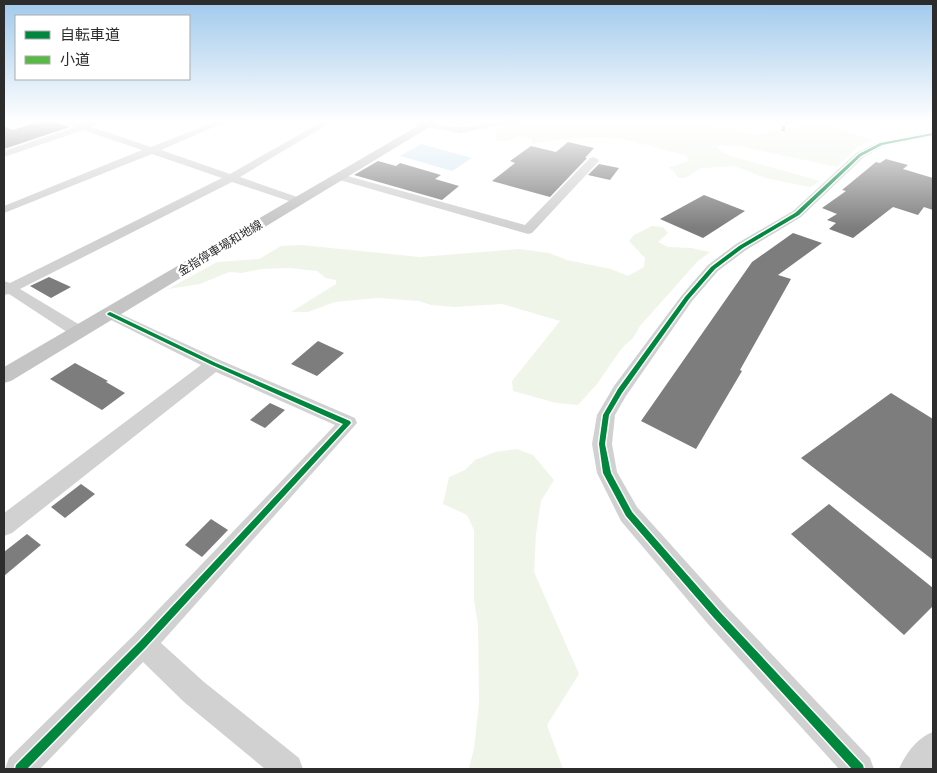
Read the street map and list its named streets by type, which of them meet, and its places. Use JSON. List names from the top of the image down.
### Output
{
  "streets": {
    "main road": ["金指停車場和地線"]
  },
  "legend": ["自転車道", "小道"]
}
